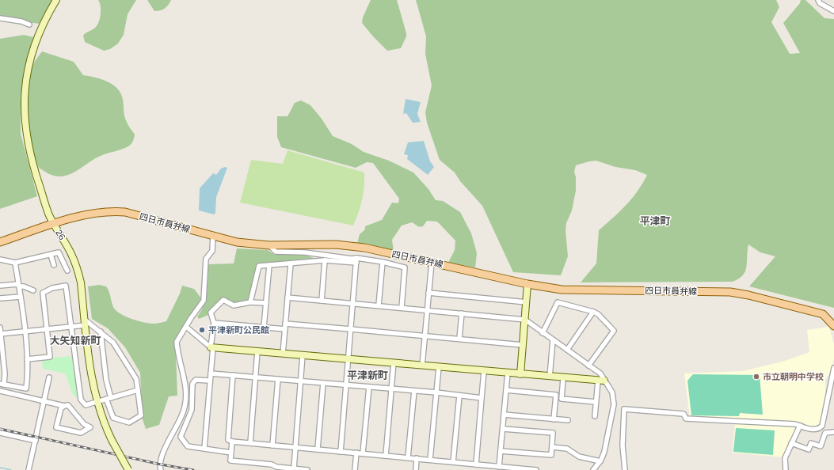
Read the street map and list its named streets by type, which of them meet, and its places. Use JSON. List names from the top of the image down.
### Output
{
  "streets": {
    "main road": ["四日市員弁線"],
    "street": ["26"]
  },
  "crossings": [
    ["四日市員弁線", "26"]
  ],
  "districts": ["平津町", "大矢知新町", "平津新町"],
  "places": ["平津新町公民館", "市立朝明中学校"]
}
